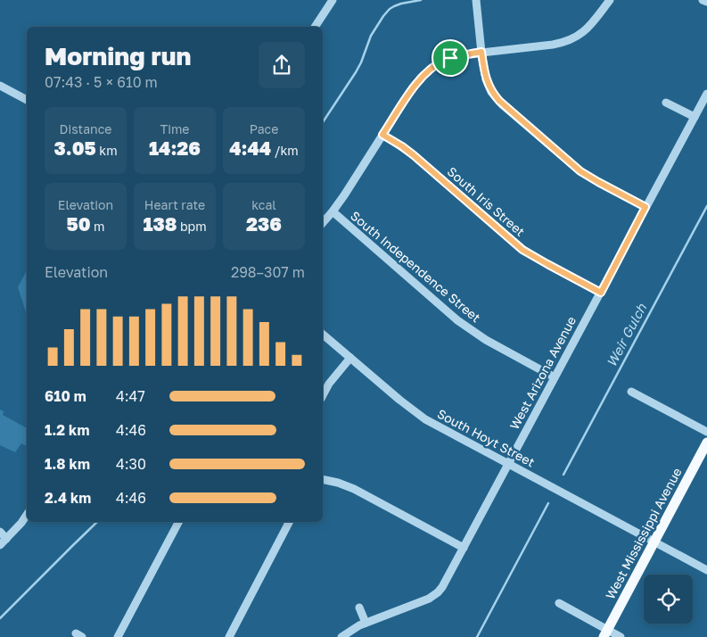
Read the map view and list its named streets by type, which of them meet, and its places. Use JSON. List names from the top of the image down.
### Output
{
  "streets": {
    "main road": ["West Mississippi Avenue"],
    "street": [
      "South Iris Street",
      "South Independence Street",
      "West Arizona Avenue",
      "South Hoyt Street"
    ]
  },
  "crossings": [
    ["South Iris Street", "West Arizona Avenue"],
    ["South Independence Street", "West Arizona Avenue"],
    ["West Arizona Avenue", "South Hoyt Street"],
    ["South Hoyt Street", "West Mississippi Avenue"]
  ],
  "water": ["Weir Gulch"],
  "page": {
    "heading": ["Morning run", "07:43 · 5 × 610 m"],
    "stats": [
      ["Distance", "3.05 km"],
      ["Time", "14:26"],
      ["Pace", "4:44 /km"],
      ["Elevation", "50 m"],
      ["Heart rate", "138 bpm"],
      ["kcal", "236"]
    ],
    "chart": ["Elevation", "298–307 m"],
    "list": [
      {
        "name": "610 m",
        "note": "4:47"
      },
      {
        "name": "1.2 km",
        "note": "4:46"
      },
      {
        "name": "1.8 km",
        "note": "4:30"
      },
      {
        "name": "2.4 km",
        "note": "4:46"
      }
    ]
  }
}
